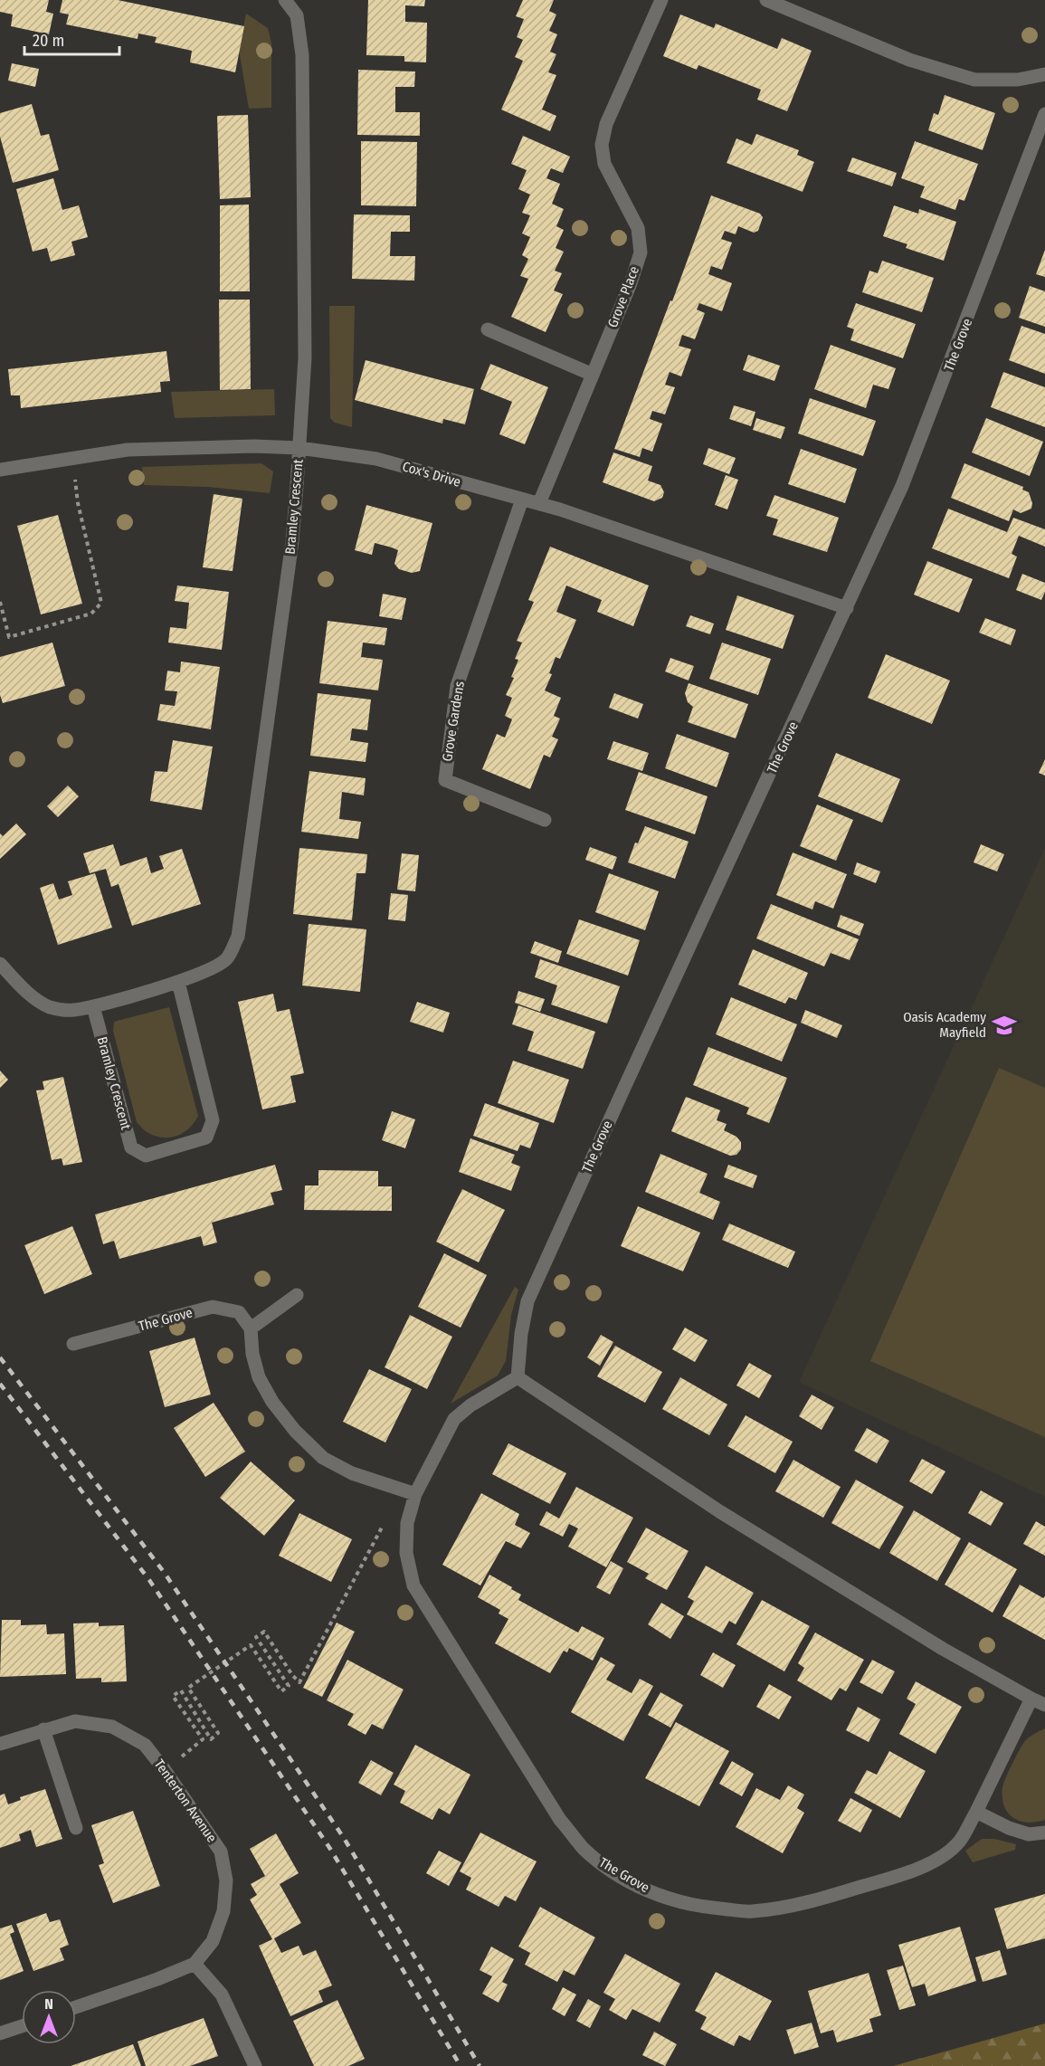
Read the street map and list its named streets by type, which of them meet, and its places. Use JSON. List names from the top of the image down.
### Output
{
  "streets": {
    "street": [
      "Grove Place",
      "The Grove",
      "Cox's Drive",
      "Bramley Crescent",
      "Grove Gardens",
      "Tenterton Avenue"
    ]
  },
  "crossings": [
    ["Grove Place", "Cox's Drive"],
    ["The Grove", "Cox's Drive"],
    ["Cox's Drive", "Bramley Crescent"],
    ["Cox's Drive", "Grove Gardens"]
  ],
  "places": {
    "school or university": ["Oasis Academy Mayfield"]
  },
  "scale_bar": "20 m",
  "north": "top"
}
